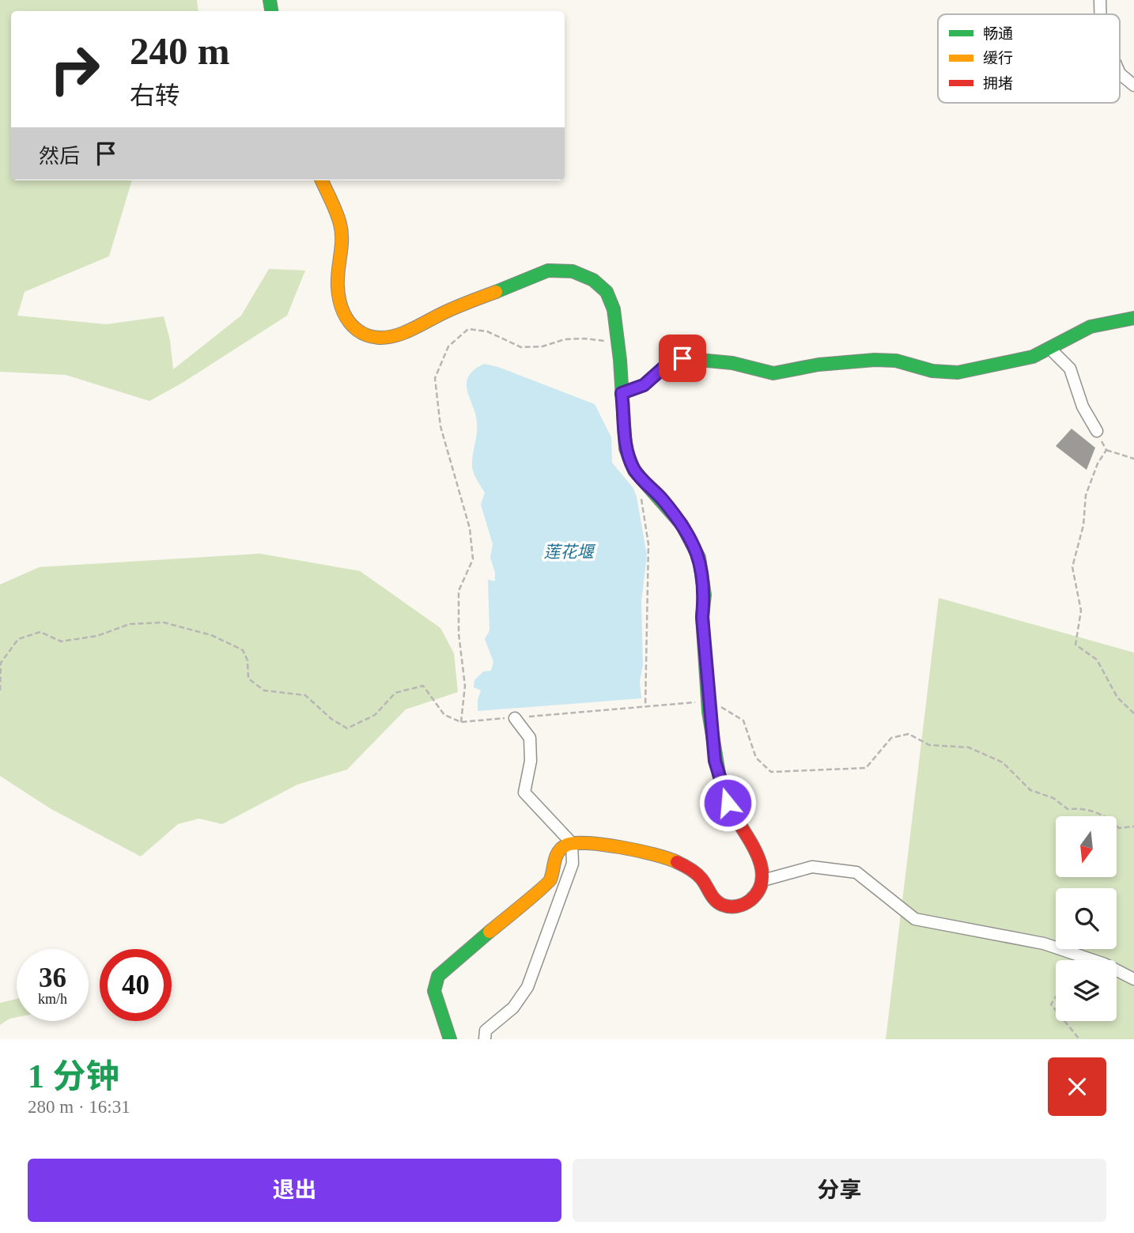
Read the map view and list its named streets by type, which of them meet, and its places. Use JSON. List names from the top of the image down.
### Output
{
  "water": ["莲花堰"],
  "legend": ["畅通", "缓行", "拥堵"],
  "north": "bottom",
  "page": {
    "turn": ["240 m", "右转"],
    "then": "然后",
    "speed": "36 km/h",
    "limit": "40",
    "heading": ["1 分钟", "280 m · 16:31"],
    "buttons": ["退出", "分享"]
  }
}
